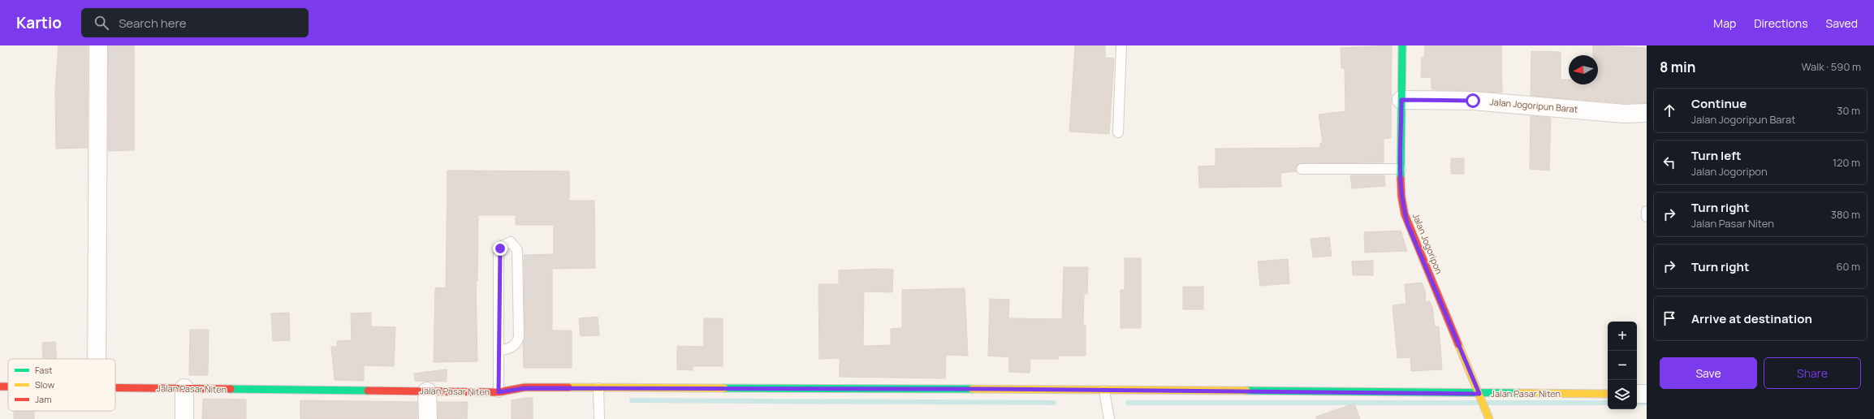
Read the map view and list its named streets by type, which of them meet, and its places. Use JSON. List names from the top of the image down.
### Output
{
  "streets": {
    "street": ["Jalan Jogoripun Barat", "Jalan Jogoripon", "Jalan Pasar Niten"]
  },
  "crossings": [
    ["Jalan Jogoripun Barat", "Jalan Jogoripon"],
    ["Jalan Jogoripon", "Jalan Pasar Niten"]
  ],
  "legend": ["Fast", "Slow", "Jam"],
  "north": "left",
  "page": {
    "header": "Kartio",
    "search": "Search here",
    "nav": ["Map", "Directions", "Saved"],
    "heading": ["8 min", "Walk · 590 m"],
    "list": [
      ["Continue", "Jalan Jogoripun Barat", "30 m"],
      ["Turn left", "Jalan Jogoripon", "120 m"],
      ["Turn right", "Jalan Pasar Niten", "380 m"],
      ["Turn right", "60 m"],
      "Arrive at destination"
    ],
    "map_buttons": ["+", "−"],
    "buttons": ["Save", "Share"]
  }
}
